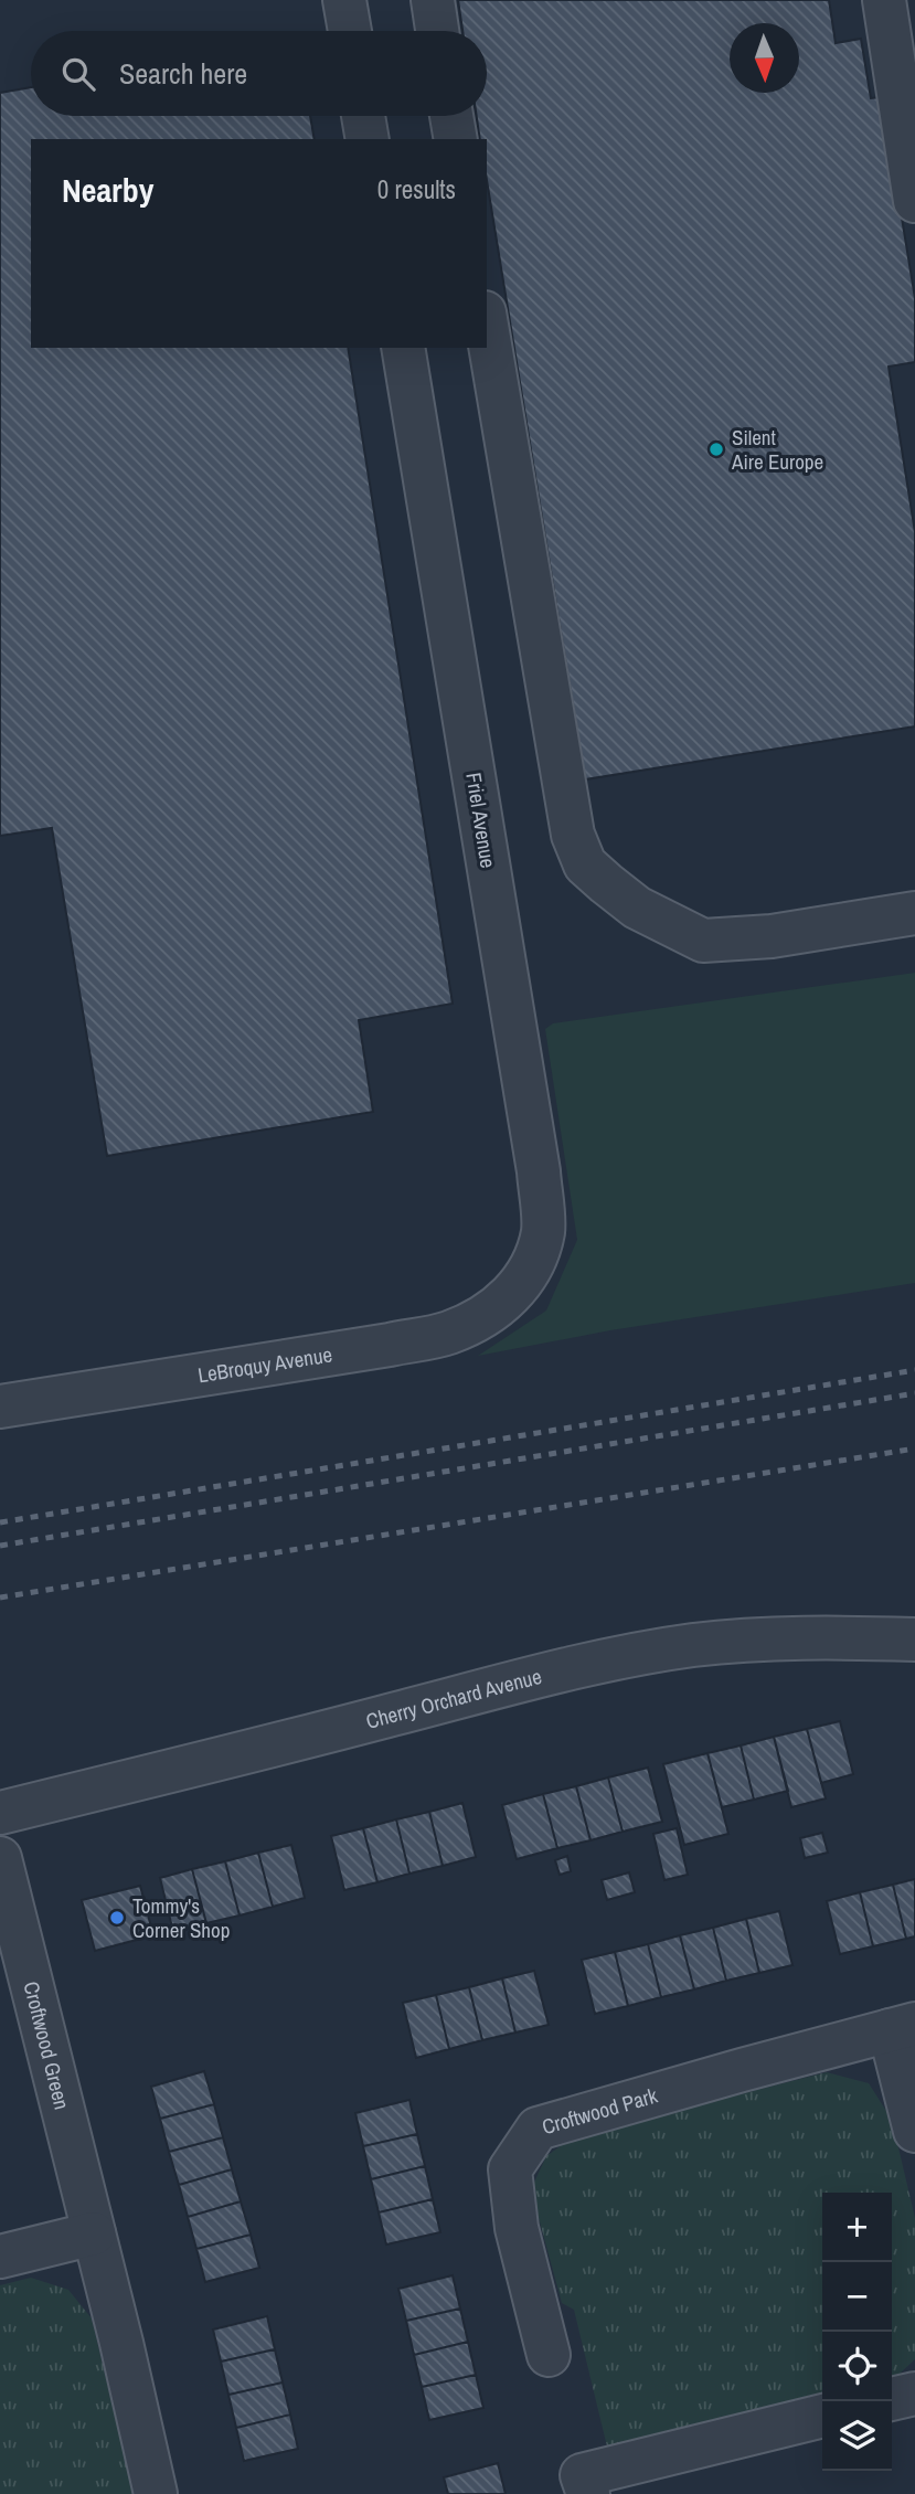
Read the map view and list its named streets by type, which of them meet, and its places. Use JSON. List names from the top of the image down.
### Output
{
  "streets": {
    "street": [
      "Friel Avenue",
      "LeBroquy Avenue",
      "Cherry Orchard Avenue",
      "Croftwood Green",
      "Croftwood Park"
    ]
  },
  "crossings": [
    ["Friel Avenue", "LeBroquy Avenue"]
  ],
  "places": ["Silent Aire Europe", "Tommy's Corner Shop"],
  "north": "bottom",
  "page": {
    "search": "Search here",
    "heading": ["Nearby", "0 results"],
    "map_buttons": ["+", "−"]
  }
}
